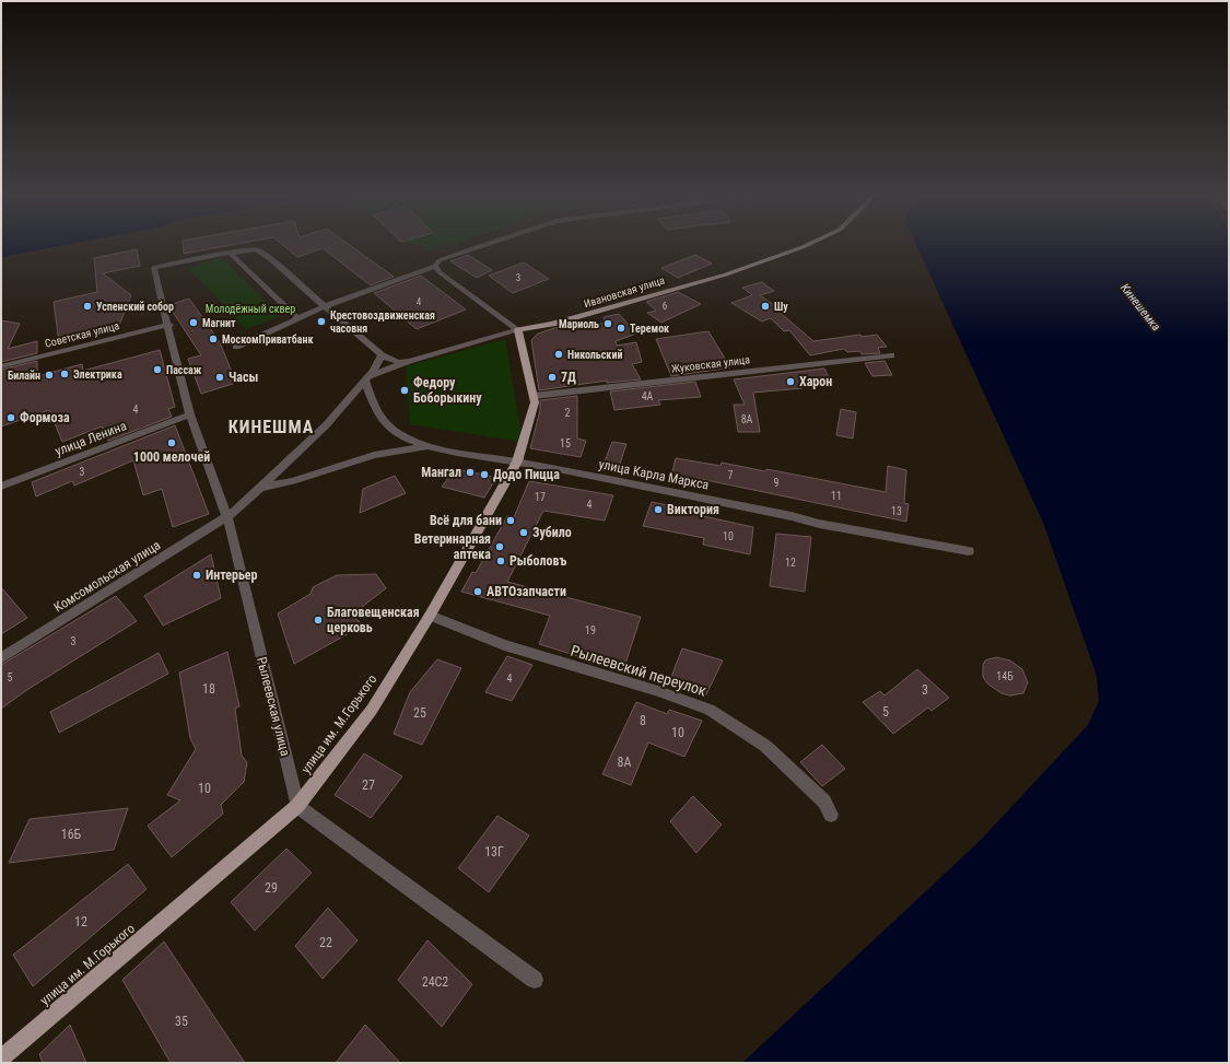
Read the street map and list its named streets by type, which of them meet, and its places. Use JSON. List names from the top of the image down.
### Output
{
  "streets": {
    "main road": ["Ивановская улица", "улица им. М.Горького"],
    "street": [
      "Советская улица",
      "Жуковская улица",
      "улица Ленина",
      "улица Карла Маркса",
      "Комсомольская улица",
      "Рылеевский переулок",
      "Рылеевская улица"
    ]
  },
  "crossings": [
    ["Ивановская улица", "улица Карла Маркса"],
    ["Ивановская улица", "Комсомольская улица"],
    ["Ивановская улица", "улица им. М.Горького"],
    ["Советская улица", "Рылеевская улица"],
    ["Жуковская улица", "улица им. М.Горького"],
    ["улица Ленина", "Рылеевская улица"],
    ["улица Карла Маркса", "Комсомольская улица"],
    ["улица Карла Маркса", "улица им. М.Горького"],
    ["Комсомольская улица", "Рылеевская улица"],
    ["Рылеевский переулок", "улица им. М.Горького"],
    ["Рылеевская улица", "улица им. М.Горького"]
  ],
  "districts": ["КИНЕШМА"],
  "water": ["Кинешемка"],
  "parks": ["Молодёжный сквер"],
  "places": [
    "Успенский собор",
    "Шу",
    "Крестовоздвиженская часовня",
    "Магнит",
    "Мариоль",
    "Теремок",
    "МоскомПриватбанк",
    "Никольский",
    "Пассаж",
    "Электрика",
    "Билайн",
    "Часы",
    "7Д",
    "Харон",
    "Федору Боборыкину",
    "Формоза",
    "1000 мелочей",
    "Мангал",
    "Додо Пицца",
    "Виктория",
    "Всё для бани",
    "Зубило",
    "Ветеринарная аптека",
    "Рыболовъ",
    "Интерьер",
    "АВТОзапчасти",
    "Благовещенская церковь"
  ],
  "house_numbers": [
    "3",
    "4",
    "6",
    "4А",
    "4",
    "2",
    "8А",
    "15",
    "3",
    "7",
    "9",
    "11",
    "17",
    "4",
    "13",
    "10",
    "12",
    "19",
    "3",
    "14Б",
    "5",
    "4",
    "18",
    "3",
    "5",
    "25",
    "8",
    "10",
    "8А",
    "27",
    "10",
    "16Б",
    "13Г",
    "29",
    "12",
    "22",
    "24С2",
    "35"
  ]
}
